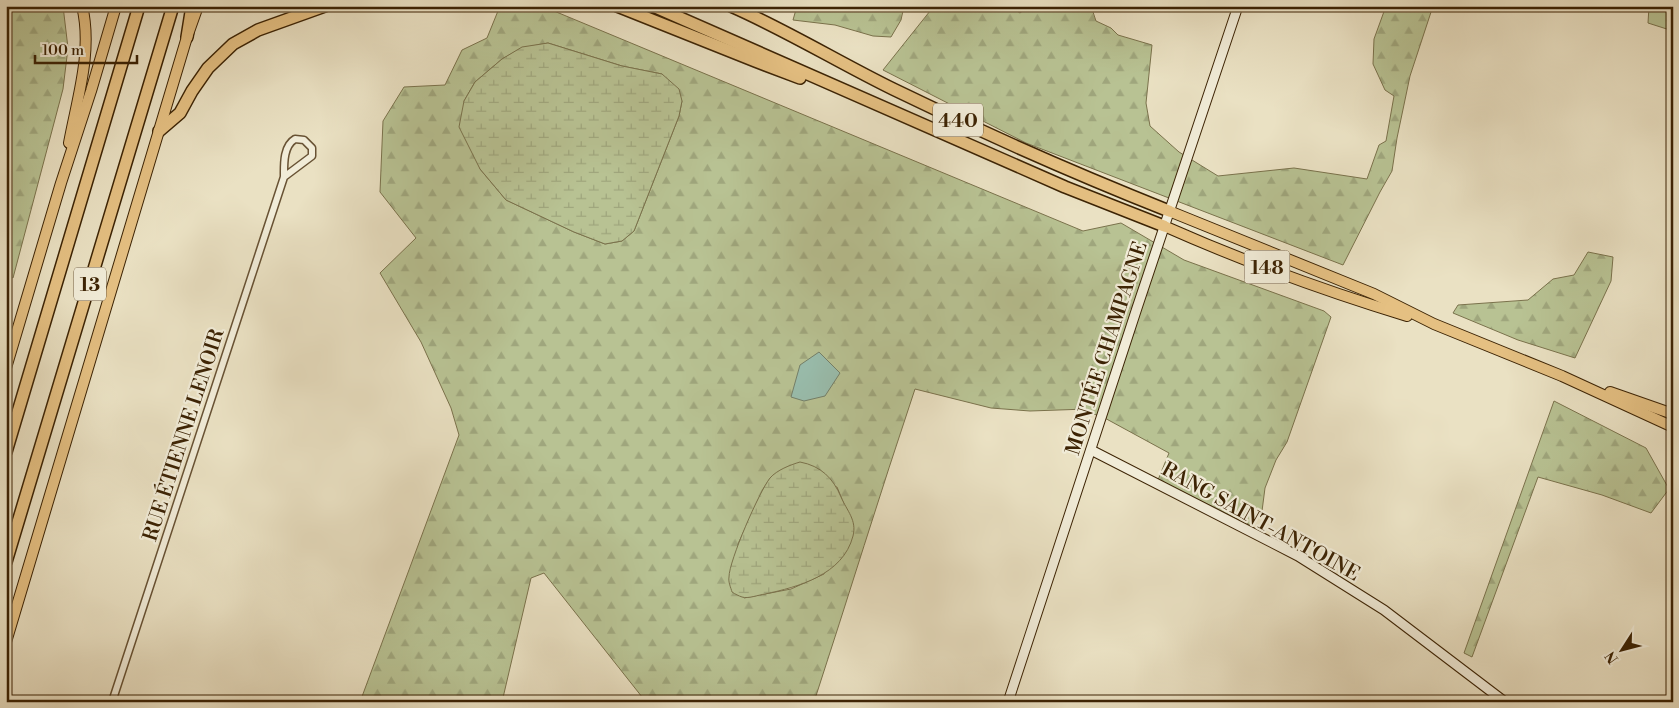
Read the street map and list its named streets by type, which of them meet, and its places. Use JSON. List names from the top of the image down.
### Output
{
  "streets": {
    "highway": ["440", "13"],
    "main road": ["148"],
    "street": ["MONTÉE CHAMPAGNE", "RUE ÉTIENNE LENOIR", "RANG SAINT-ANTOINE"]
  },
  "crossings": [
    ["440", "148"],
    ["440", "MONTÉE CHAMPAGNE"],
    ["148", "MONTÉE CHAMPAGNE"],
    ["MONTÉE CHAMPAGNE", "RANG SAINT-ANTOINE"]
  ],
  "scale_bar": "100 m",
  "north": "bottom left"
}
